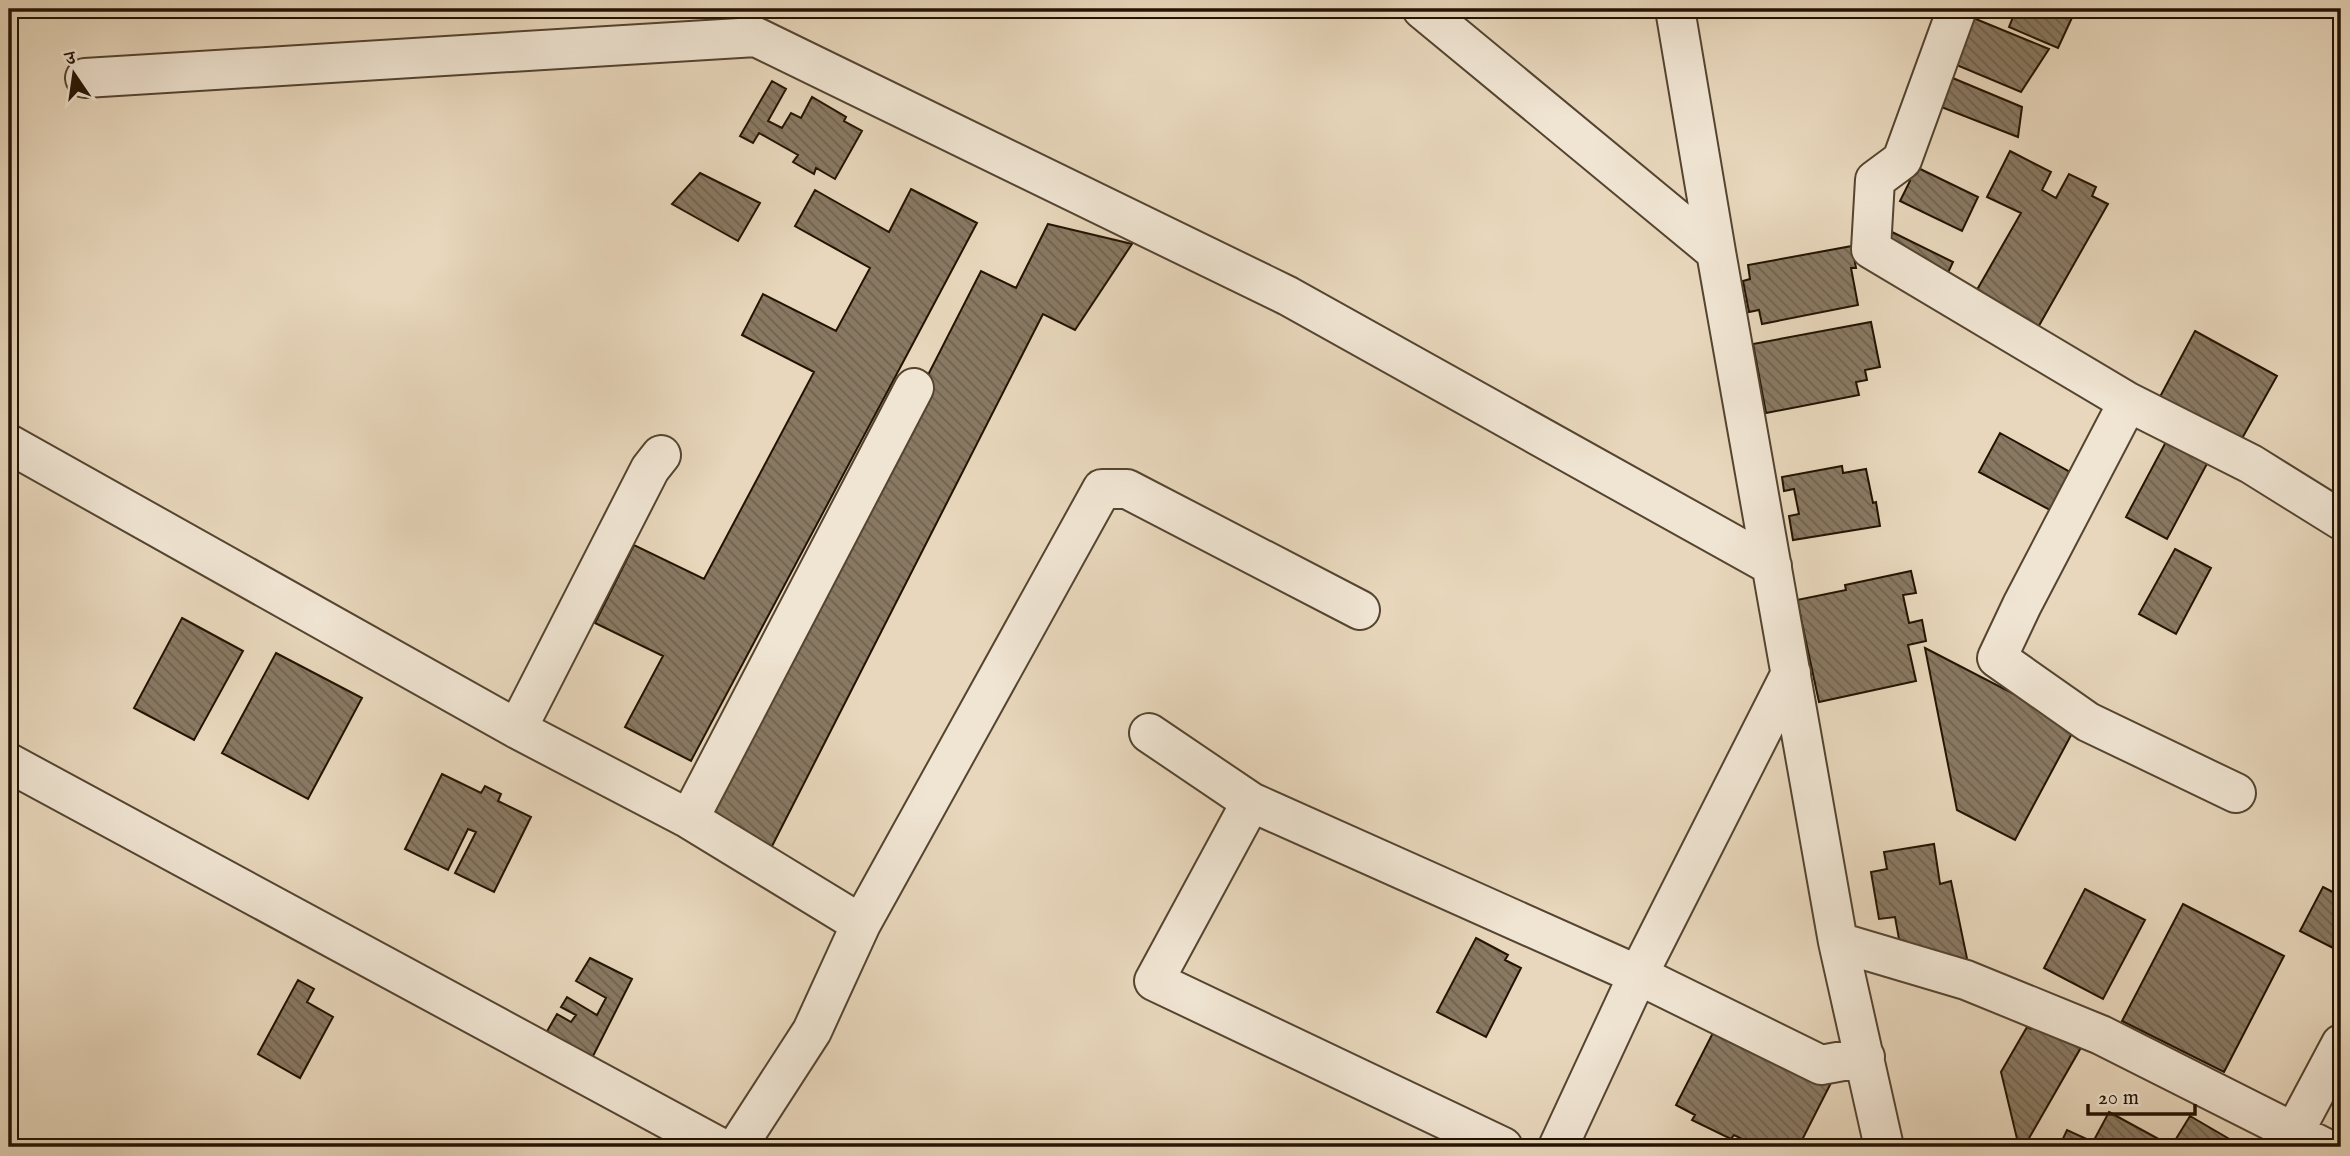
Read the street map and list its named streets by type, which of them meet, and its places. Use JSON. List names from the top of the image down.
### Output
{
  "scale_bar": "20 m",
  "north": "top"
}
